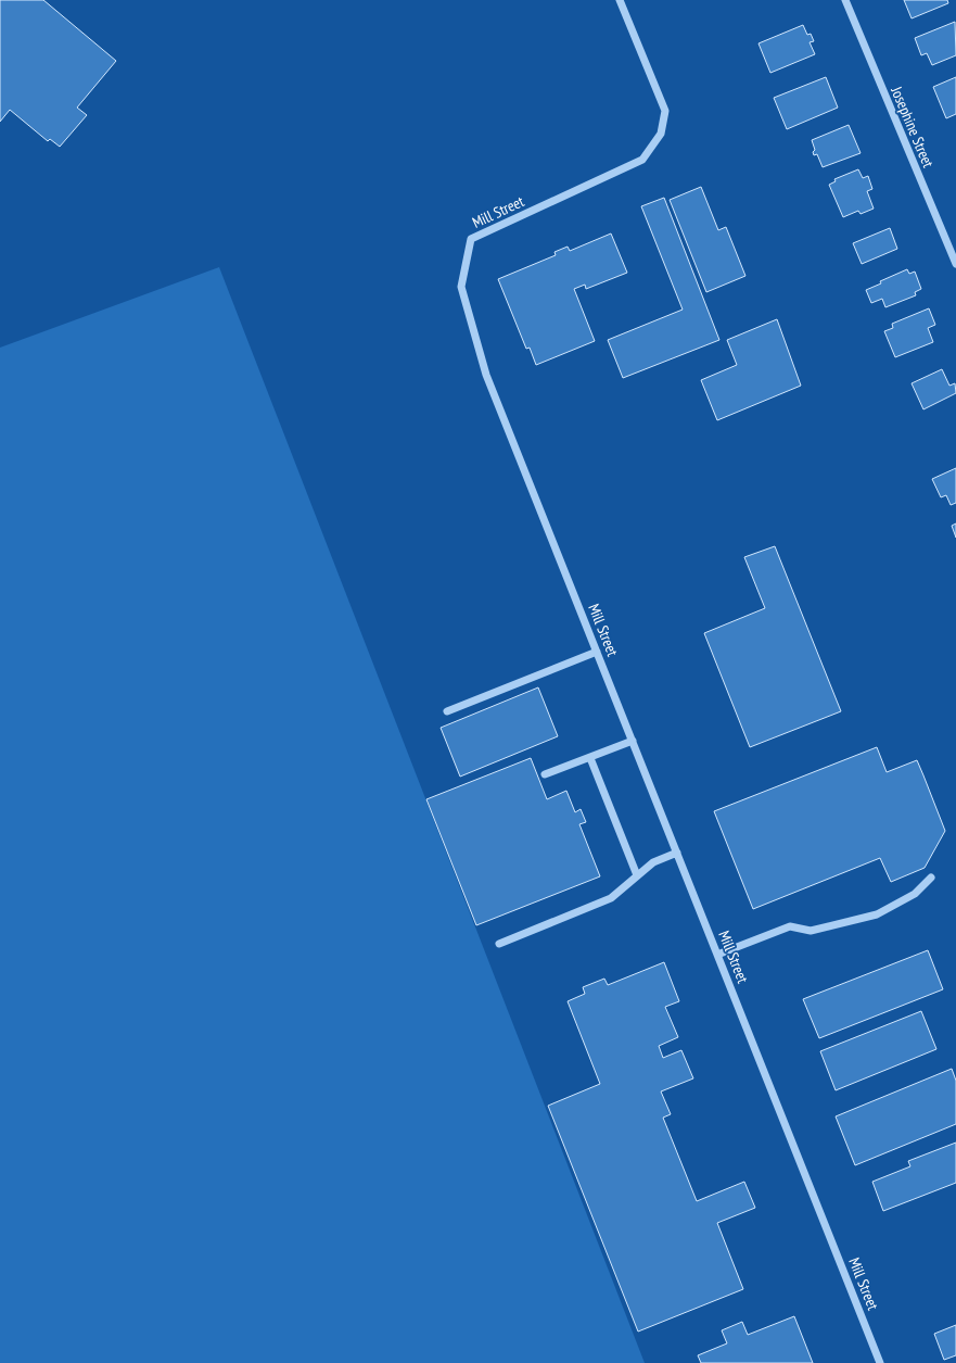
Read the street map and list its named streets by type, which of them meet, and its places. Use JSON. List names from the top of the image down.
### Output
{
  "streets": {
    "street": ["Josephine Street", "Mill Street"]
  }
}
